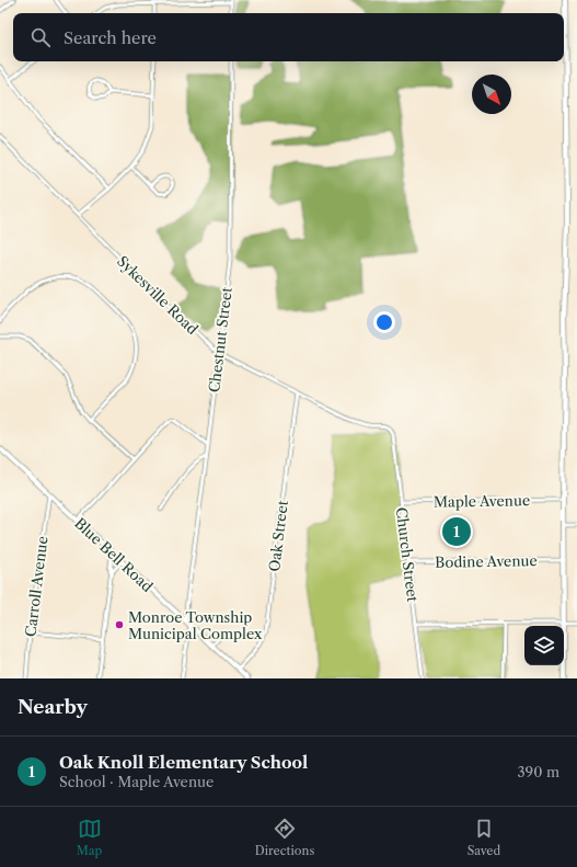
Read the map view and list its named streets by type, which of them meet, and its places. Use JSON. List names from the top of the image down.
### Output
{
  "streets": {
    "street": [
      "Sykesville Road",
      "Chestnut Street",
      "Maple Avenue",
      "Oak Street",
      "Blue Bell Road",
      "Church Street",
      "Bodine Avenue",
      "Carroll Avenue"
    ]
  },
  "crossings": [
    ["Sykesville Road", "Chestnut Street"],
    ["Sykesville Road", "Oak Street"],
    ["Sykesville Road", "Church Street"],
    ["Chestnut Street", "Blue Bell Road"],
    ["Maple Avenue", "Church Street"],
    ["Oak Street", "Blue Bell Road"],
    ["Blue Bell Road", "Carroll Avenue"],
    ["Church Street", "Bodine Avenue"]
  ],
  "places": ["Monroe Township Municipal Complex"],
  "north": "bottom right",
  "page": {
    "search": "Search here",
    "pins": "1",
    "heading": "Nearby",
    "list": [
      {
        "mark": "1",
        "name": "Oak Knoll Elementary School",
        "note": "School · Maple Avenue",
        "value": "390 m"
      }
    ],
    "nav": ["Map", "Directions", "Saved"]
  }
}
